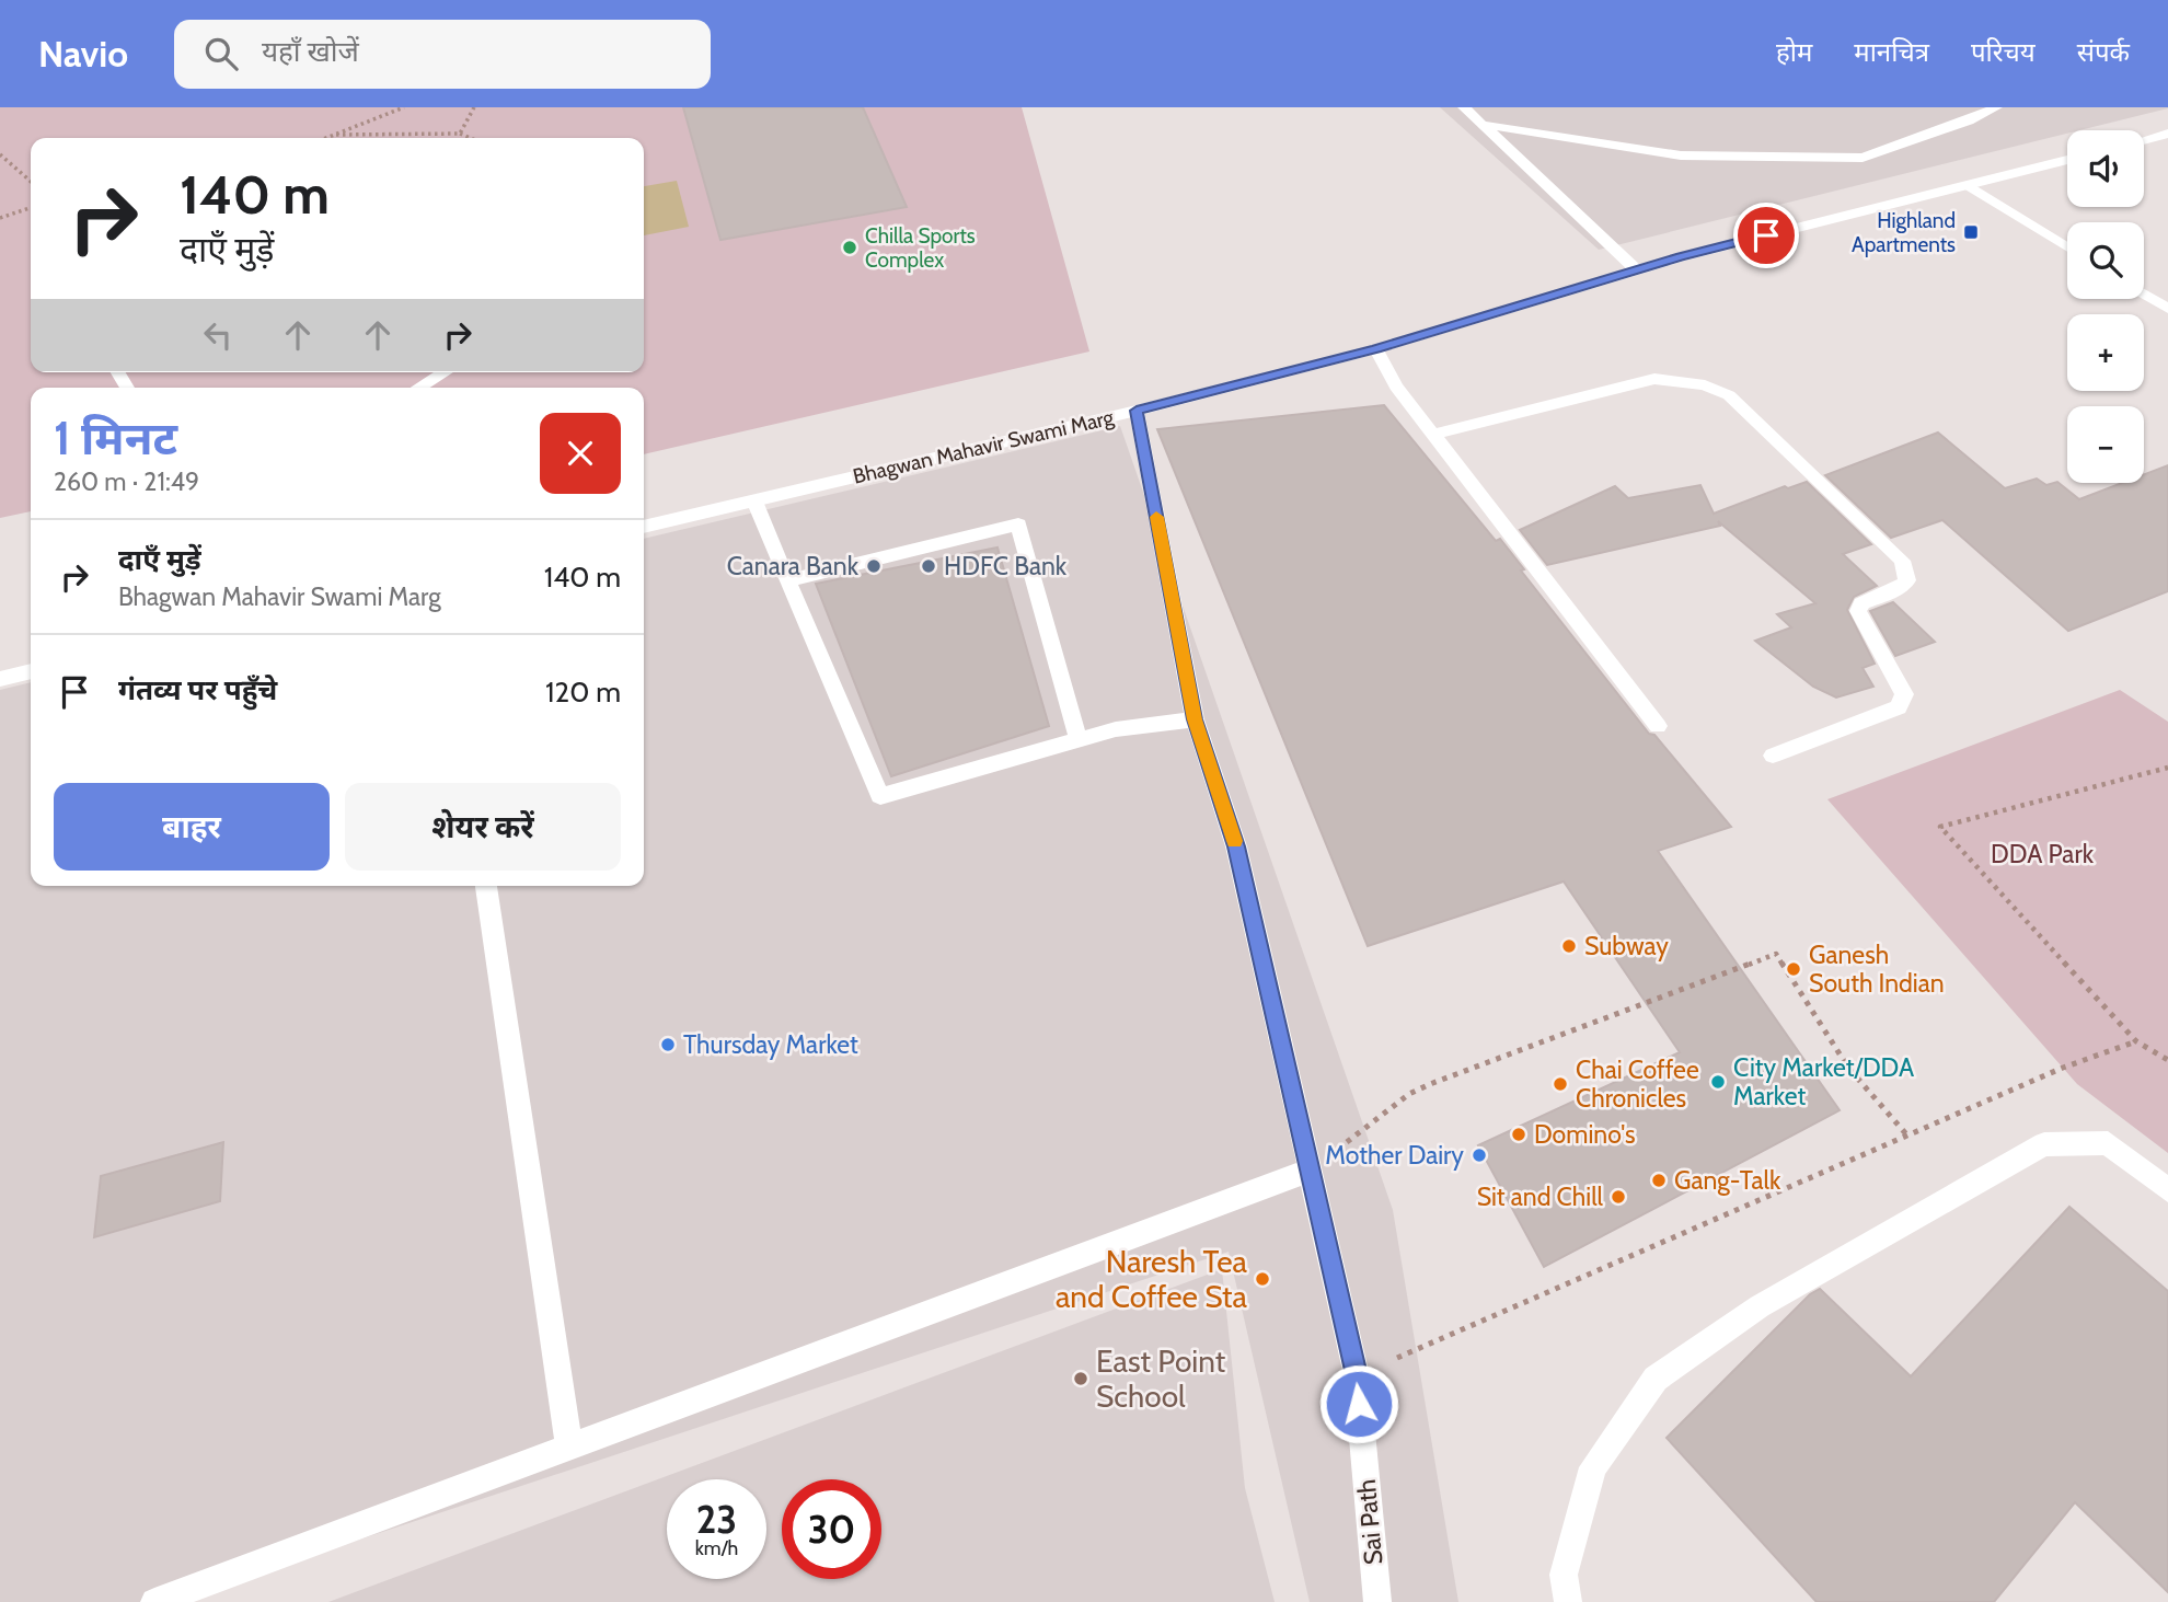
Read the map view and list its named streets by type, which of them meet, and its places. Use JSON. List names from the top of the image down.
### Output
{
  "streets": {
    "street": ["Bhagwan Mahavir Swami Marg", "Sai Path"]
  },
  "crossings": [
    ["Bhagwan Mahavir Swami Marg", "Sai Path"]
  ],
  "parks": ["DDA Park"],
  "places": {
    "transit": ["Highland Apartments"],
    "other": [
      "Chilla Sports Complex",
      "Canara Bank",
      "HDFC Bank",
      "Subway",
      "Ganesh South Indian",
      "Thursday Market",
      "City Market/DDA Market",
      "Chai Coffee Chronicles",
      "Domino's",
      "Mother Dairy",
      "Gang-Talk",
      "Sit and Chill",
      "Naresh Tea and Coffee Sta",
      "East Point School"
    ]
  },
  "page": {
    "header": "Navio",
    "search": "यहाँ खोजें",
    "nav": [
      "होम",
      "मानचित्र",
      "परिचय",
      "संपर्क"
    ],
    "map_buttons": ["+", "−"],
    "turn": ["140 m", "दाएँ मुड़ें"],
    "heading": ["1 मिनट", "260 m · 21:49"],
    "list": [
      {
        "name": "दाएँ मुड़ें",
        "note": "Bhagwan Mahavir Swami Marg",
        "value": "140 m"
      },
      {
        "name": "गंतव्य पर पहुँचे",
        "value": "120 m"
      }
    ],
    "buttons": ["बाहर", "शेयर करें"],
    "speed": "23 km/h",
    "limit": "30"
  }
}
